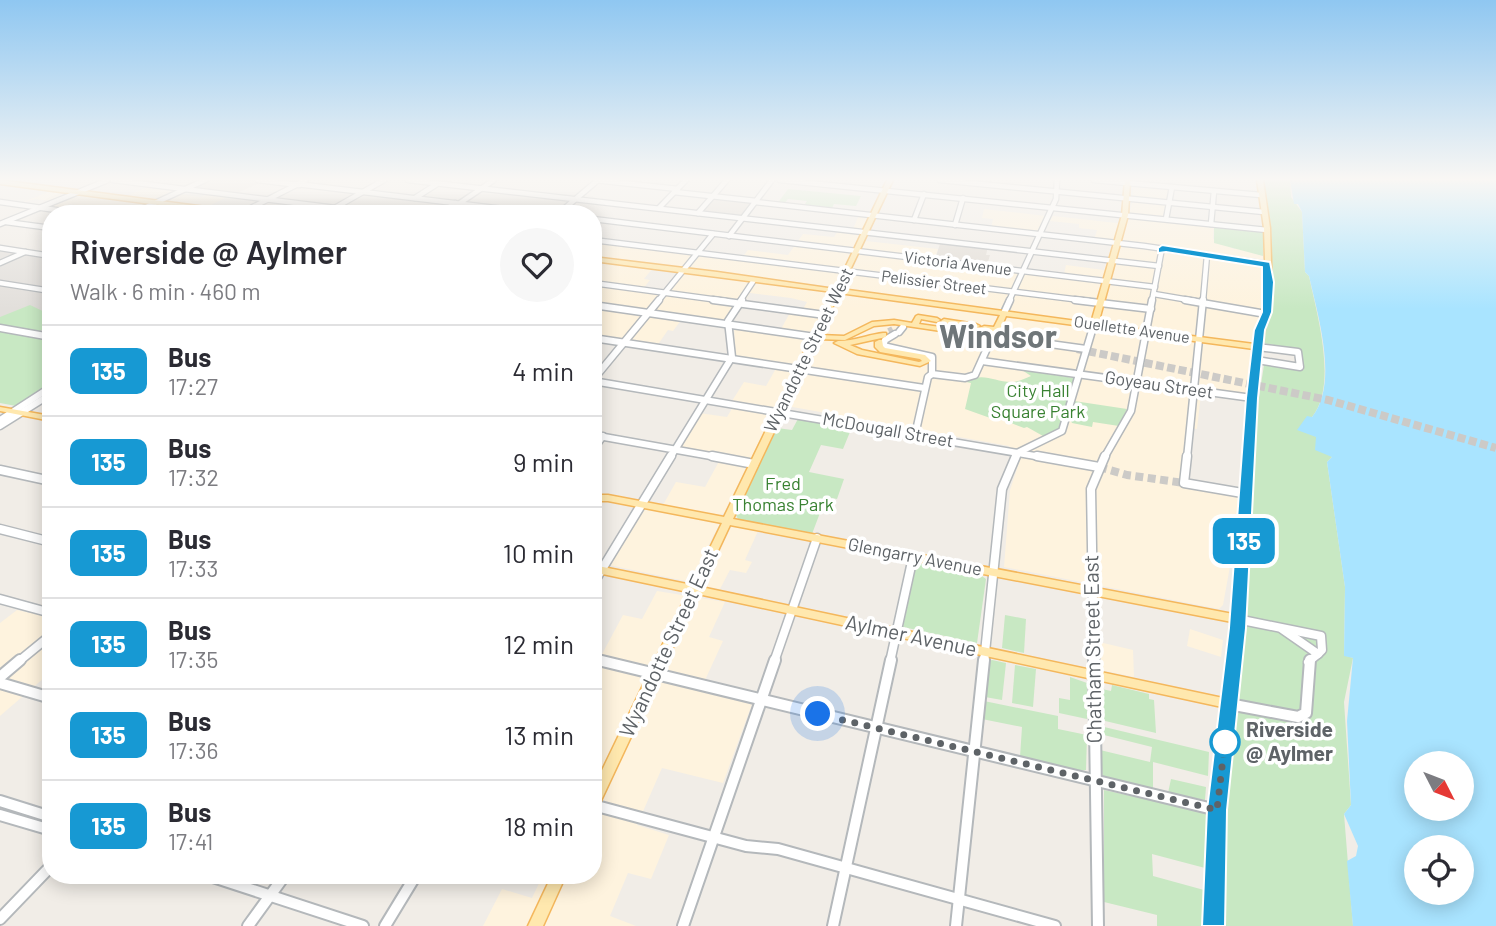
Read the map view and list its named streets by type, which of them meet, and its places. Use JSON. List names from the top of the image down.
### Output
{
  "streets": {
    "main road": [
      "Ouellette Avenue",
      "Wyandotte Street West",
      "Glengarry Avenue",
      "Aylmer Avenue",
      "Wyandotte Street East"
    ],
    "street": [
      "Victoria Avenue",
      "Pelissier Street",
      "Goyeau Street",
      "McDougall Street",
      "Chatham Street East"
    ]
  },
  "crossings": [
    ["Victoria Avenue", "Wyandotte Street West"],
    ["Victoria Avenue", "Chatham Street East"],
    ["Pelissier Street", "Wyandotte Street West"],
    ["Pelissier Street", "Chatham Street East"],
    ["Ouellette Avenue", "Wyandotte Street West"],
    ["Ouellette Avenue", "Chatham Street East"],
    ["Wyandotte Street West", "McDougall Street"],
    ["Wyandotte Street West", "Glengarry Avenue"],
    ["Wyandotte Street West", "Wyandotte Street East"],
    ["Goyeau Street", "Chatham Street East"],
    ["McDougall Street", "Chatham Street East"],
    ["Glengarry Avenue", "Wyandotte Street East"],
    ["Glengarry Avenue", "Chatham Street East"],
    ["Aylmer Avenue", "Wyandotte Street East"],
    ["Aylmer Avenue", "Chatham Street East"]
  ],
  "districts": ["Windsor"],
  "parks": ["City Hall Square Park", "Fred Thomas Park"],
  "places": ["Riverside @ Aylmer"],
  "lines": ["bus line 135"],
  "north": "bottom right",
  "page": {
    "on_map": "135",
    "heading": ["Riverside @ Aylmer", "Walk · 6 min · 460 m"],
    "list": [
      {
        "mark": "135",
        "name": "Bus",
        "note": "17:27",
        "value": "4 min"
      },
      {
        "mark": "135",
        "name": "Bus",
        "note": "17:32",
        "value": "9 min"
      },
      {
        "mark": "135",
        "name": "Bus",
        "note": "17:33",
        "value": "10 min"
      },
      {
        "mark": "135",
        "name": "Bus",
        "note": "17:35",
        "value": "12 min"
      },
      {
        "mark": "135",
        "name": "Bus",
        "note": "17:36",
        "value": "13 min"
      },
      {
        "mark": "135",
        "name": "Bus",
        "note": "17:41",
        "value": "18 min"
      }
    ]
  }
}
